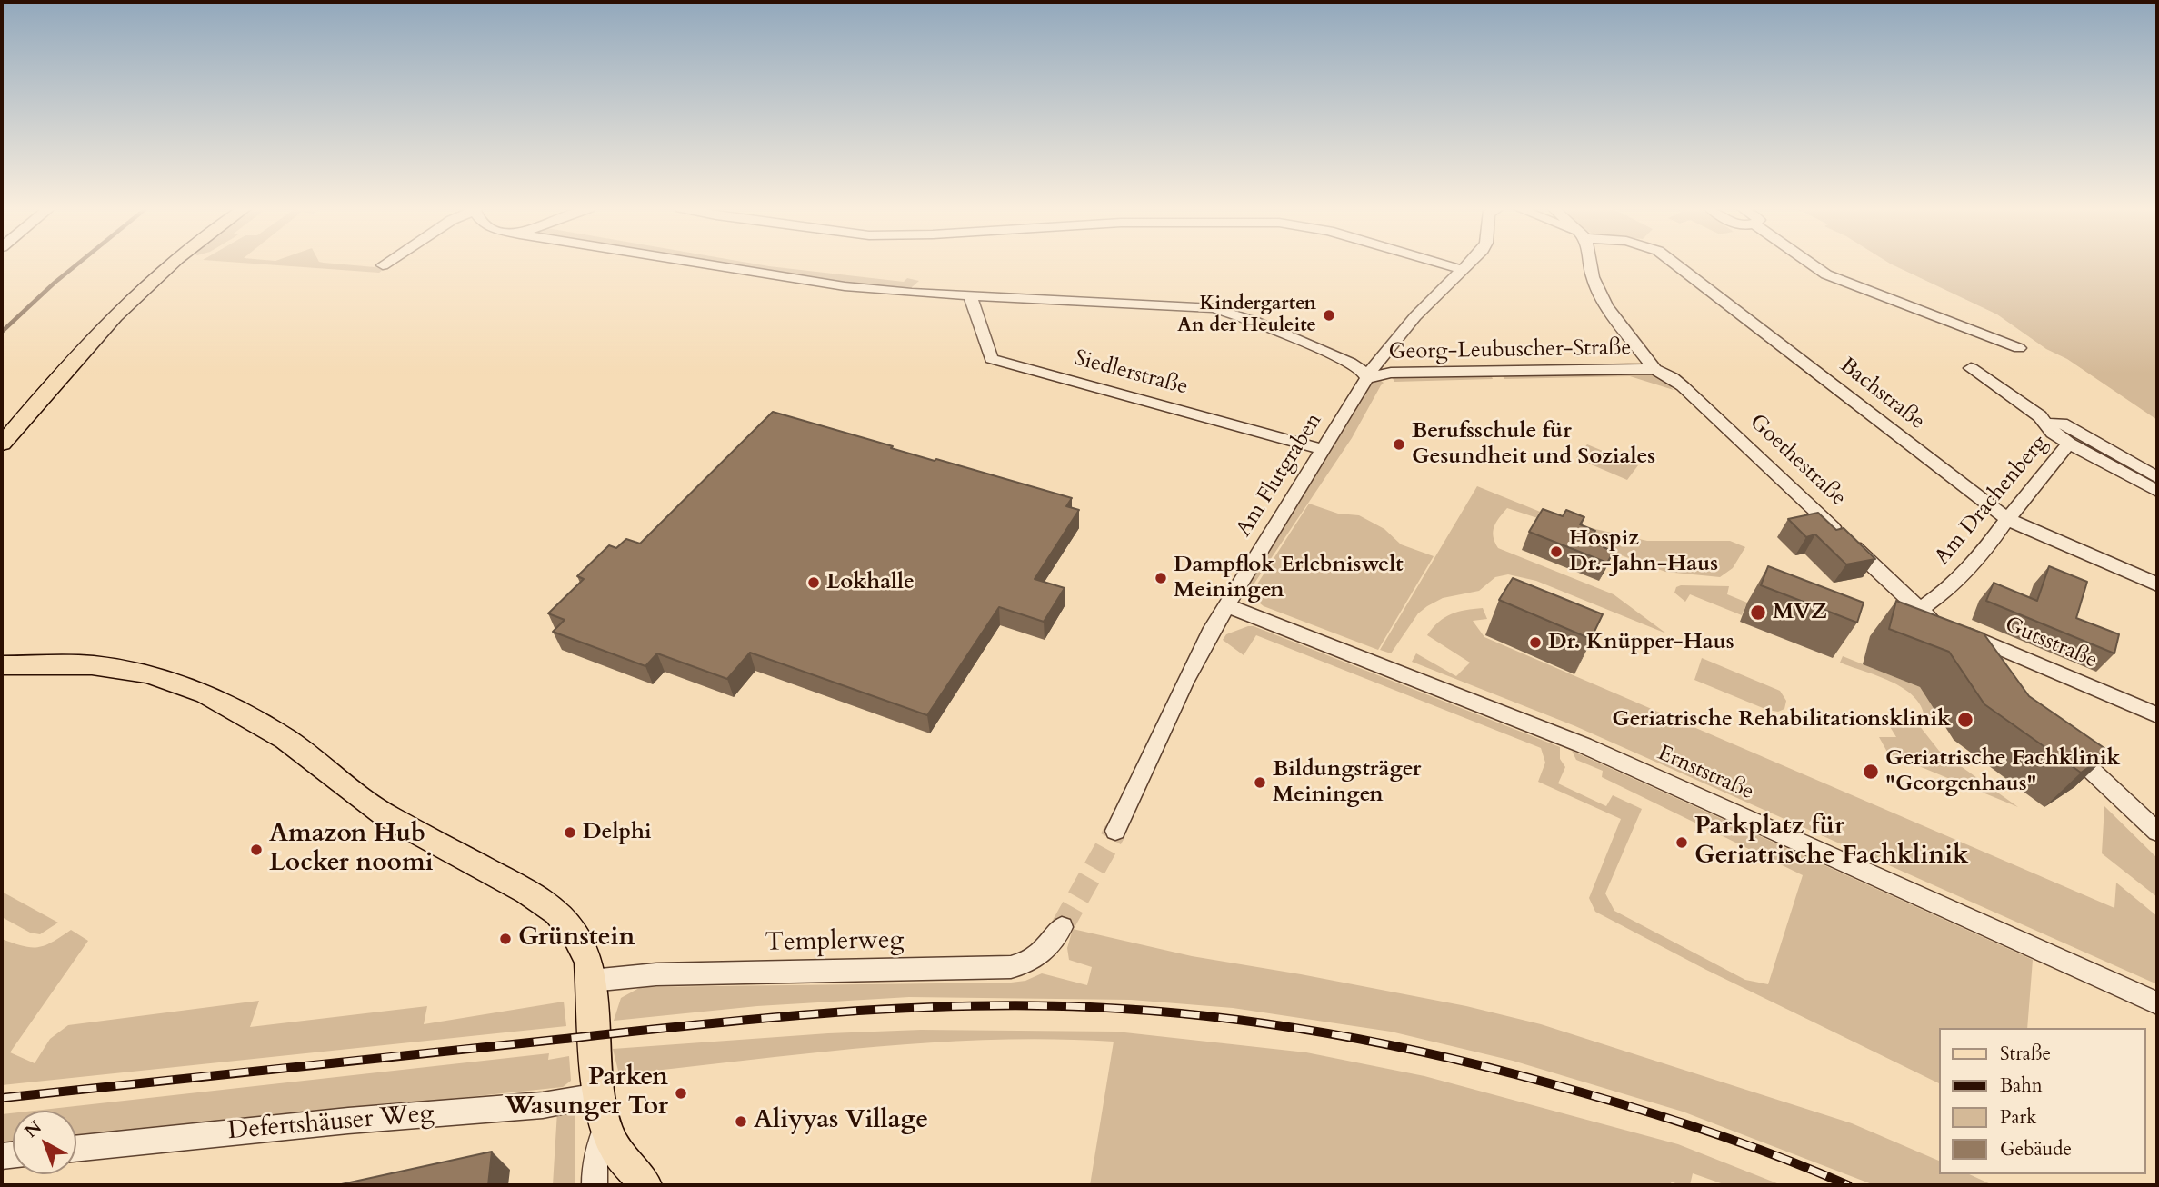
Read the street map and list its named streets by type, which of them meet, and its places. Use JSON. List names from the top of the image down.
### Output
{
  "streets": {
    "street": [
      "Georg-Leubuscher-Straße",
      "Siedlerstraße",
      "Bachstraße",
      "Goethestraße",
      "Am Flutgraben",
      "Am Drachenberg",
      "Gutsstraße",
      "Ernststraße",
      "Templerweg",
      "Defertshäuser Weg"
    ]
  },
  "crossings": [
    ["Georg-Leubuscher-Straße", "Goethestraße"],
    ["Georg-Leubuscher-Straße", "Am Flutgraben"],
    ["Siedlerstraße", "Am Flutgraben"],
    ["Bachstraße", "Am Drachenberg"],
    ["Goethestraße", "Am Drachenberg"],
    ["Goethestraße", "Gutsstraße"],
    ["Am Flutgraben", "Ernststraße"],
    ["Am Drachenberg", "Gutsstraße"]
  ],
  "places": [
    "Kindergarten An der Heuleite",
    "Berufsschule für Gesundheit und Soziales",
    "Hospiz Dr.-Jahn-Haus",
    "Dampflok Erlebniswelt Meiningen",
    "Lokhalle",
    "MVZ",
    "Dr. Knüpper-Haus",
    "Geriatrische Rehabilitationsklinik",
    "Geriatrische Fachklinik \"Georgenhaus\"",
    "Bildungsträger Meiningen",
    "Delphi",
    "Parkplatz für Geriatrische Fachklinik",
    "Amazon Hub Locker noomi",
    "Grünstein",
    "Parken Wasunger Tor",
    "Aliyyas Village"
  ],
  "legend": [
    "Straße",
    "Bahn",
    "Park",
    "Gebäude"
  ],
  "north": "top left"
}
